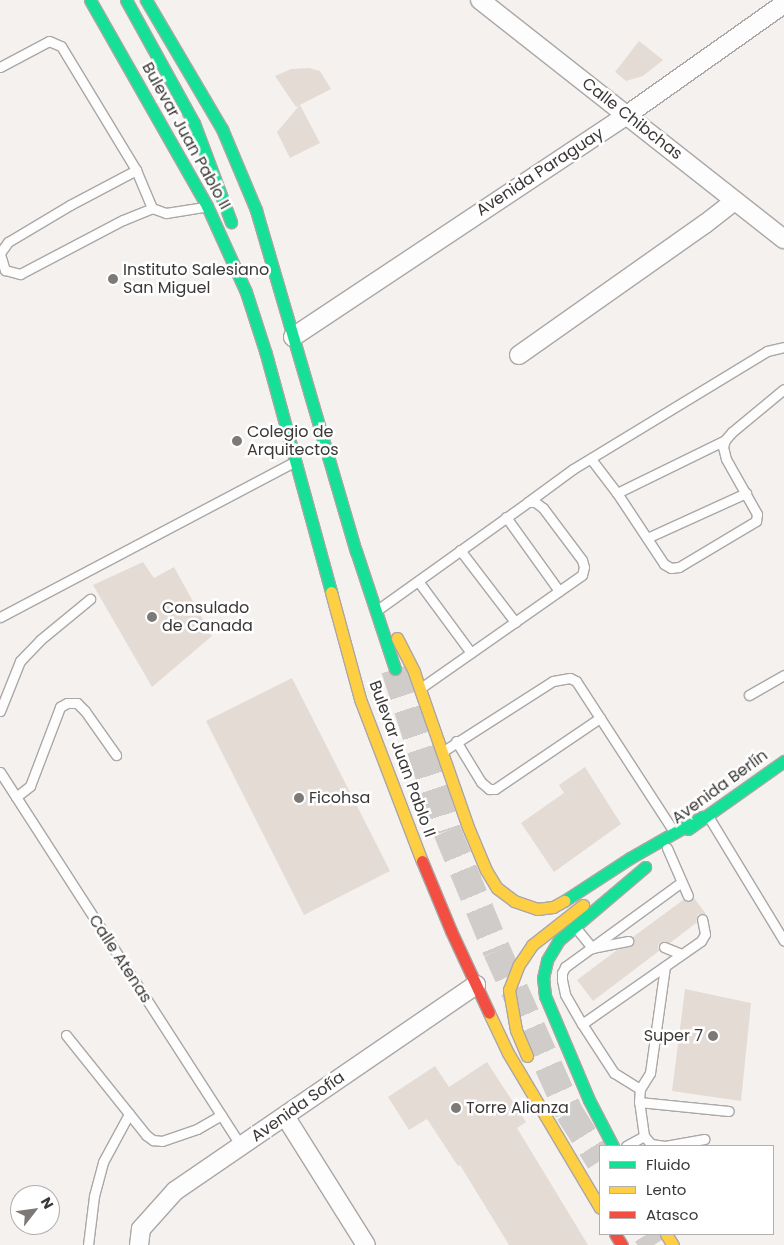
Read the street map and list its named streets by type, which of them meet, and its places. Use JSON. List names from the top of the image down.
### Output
{
  "streets": {
    "main road": ["Bulevar Juan Pablo II", "Avenida Berlín"],
    "street": ["Calle Chibchas", "Avenida Paraguay", "Avenida Sofía"],
    "lane": ["Calle Atenas"]
  },
  "crossings": [
    ["Calle Chibchas", "Avenida Paraguay"],
    ["Bulevar Juan Pablo II", "Avenida Paraguay"],
    ["Bulevar Juan Pablo II", "Avenida Sofía"],
    ["Calle Atenas", "Avenida Sofía"]
  ],
  "places": [
    "Instituto Salesiano San Miguel",
    "Colegio de Arquitectos",
    "Consulado de Canada",
    "Ficohsa",
    "Super 7",
    "Torre Alianza"
  ],
  "legend": ["Fluido", "Lento", "Atasco"],
  "north": "top right"
}
